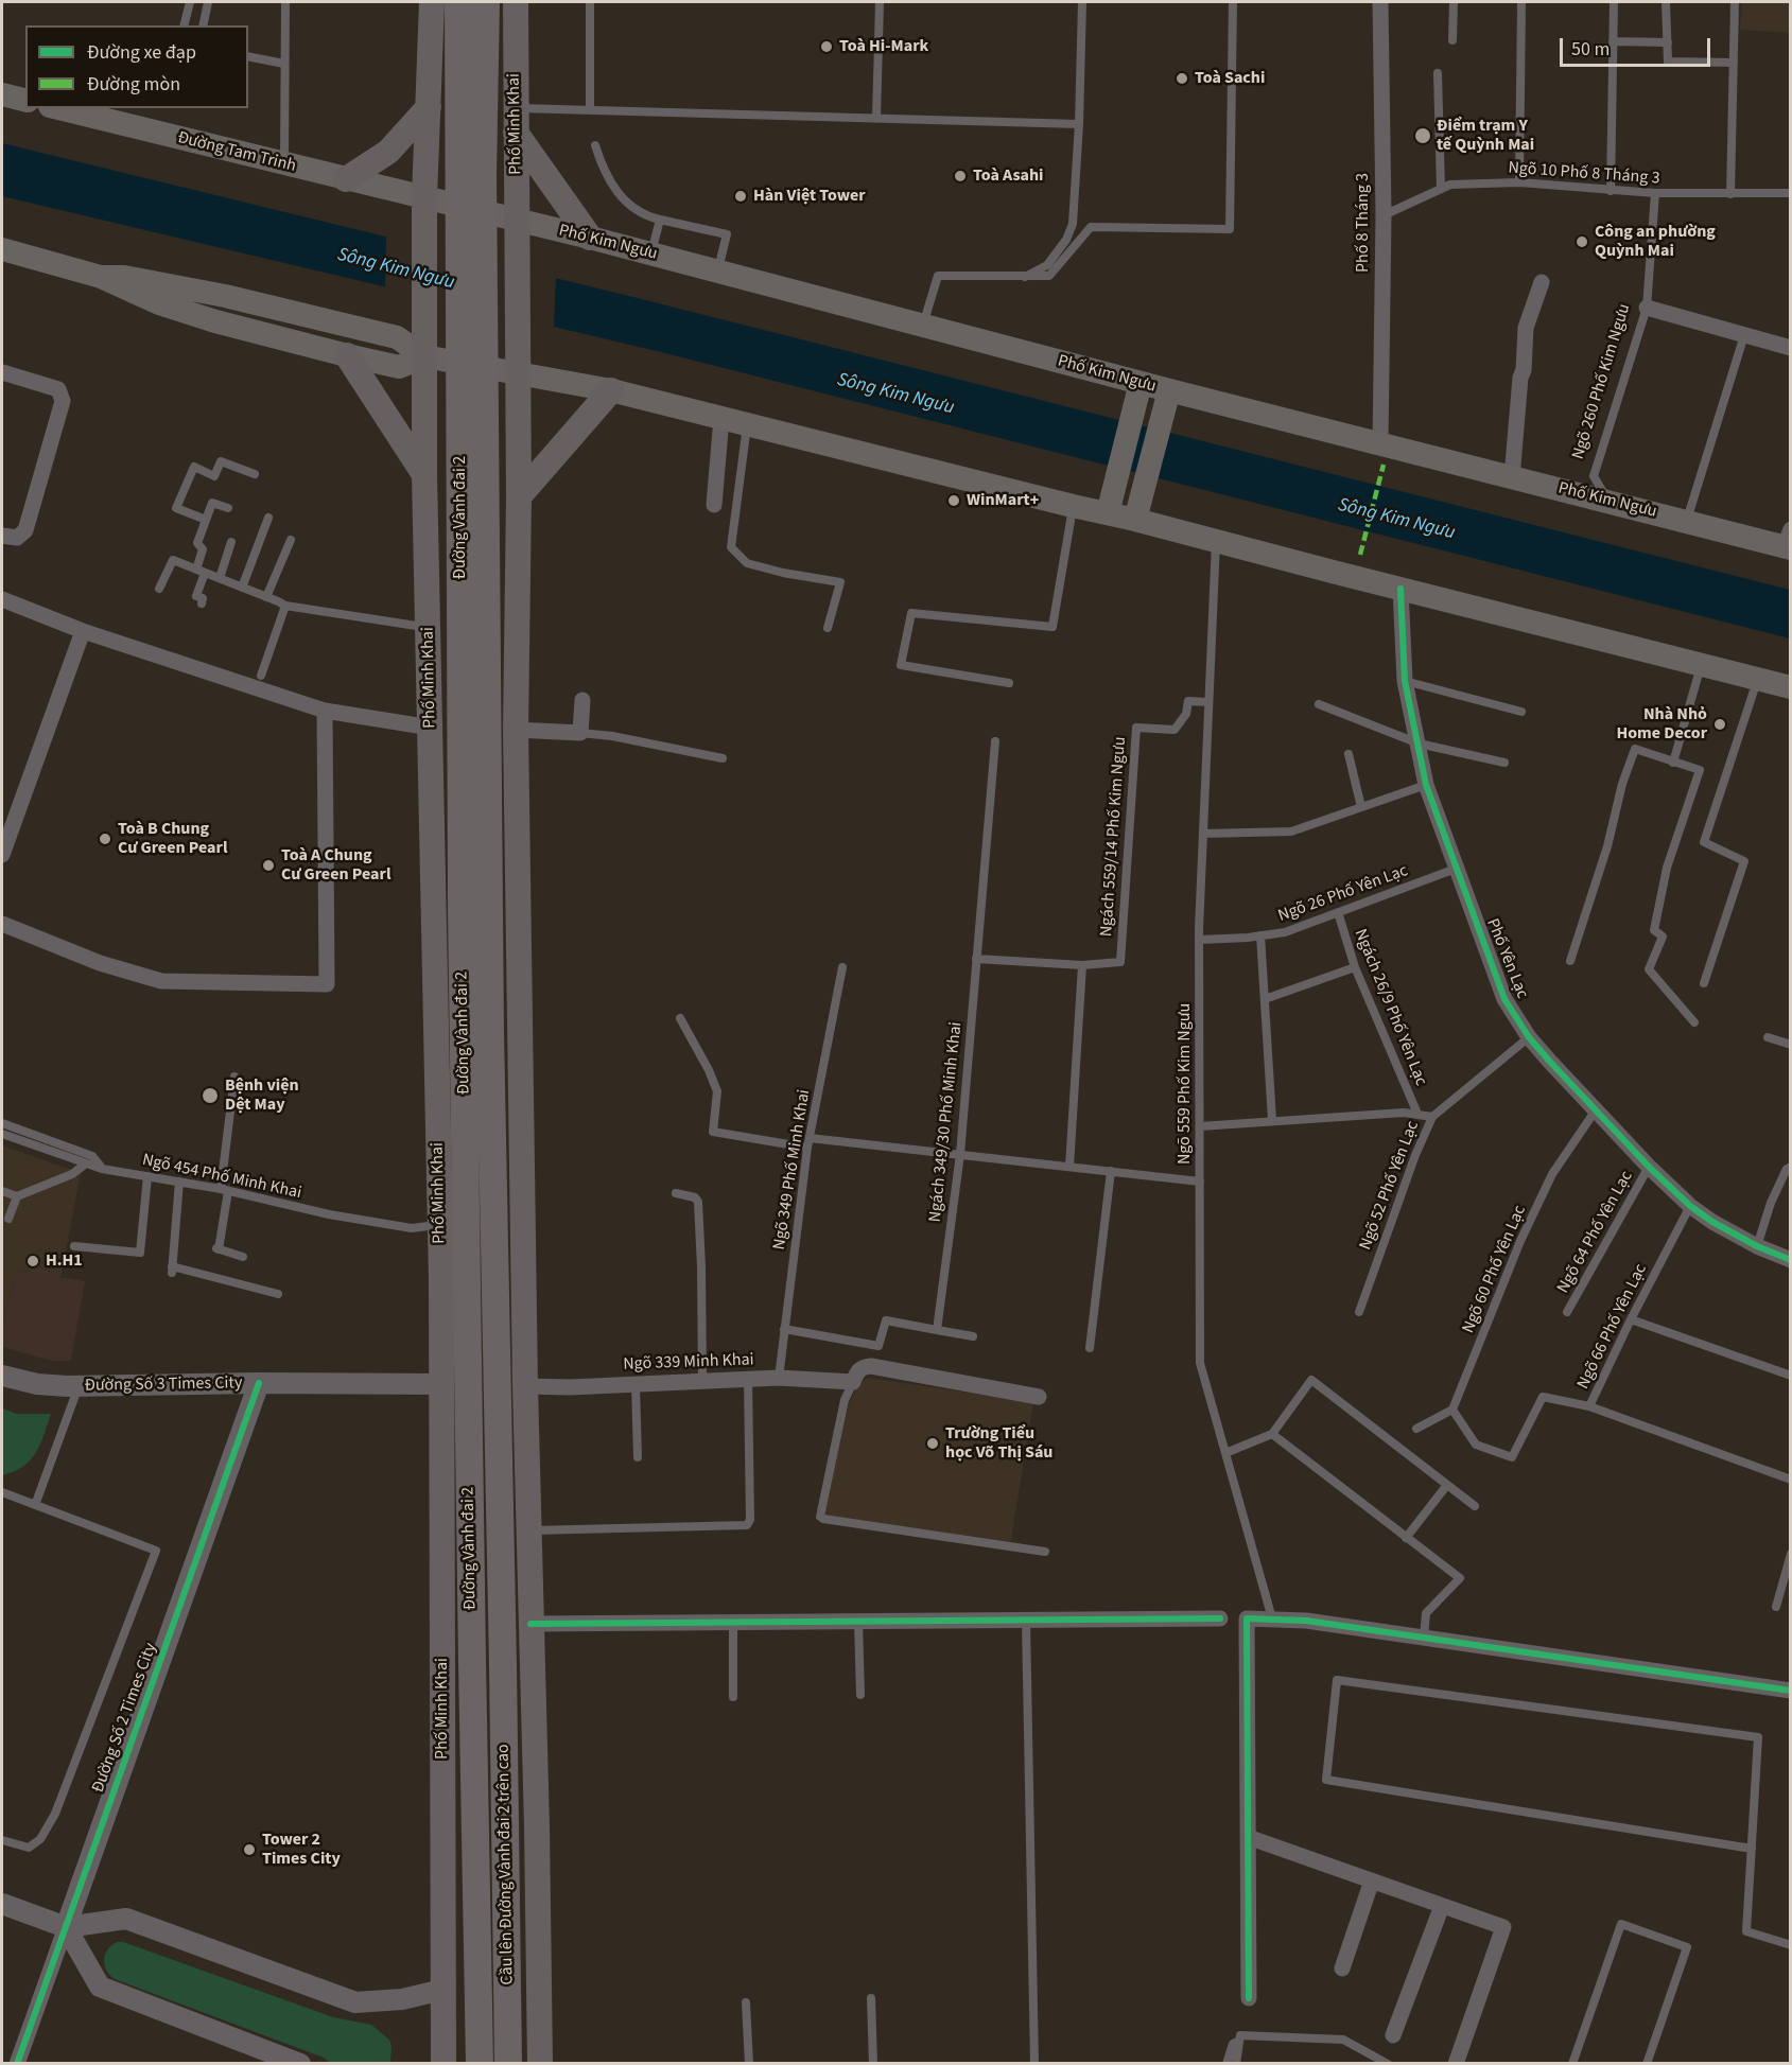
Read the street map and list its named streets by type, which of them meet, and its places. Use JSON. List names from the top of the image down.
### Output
{
  "streets": {
    "highway": ["Đường Vành đai 2", "Cầu lên Đường Vành đai 2 trên cao"],
    "main road": ["Phố Minh Khai", "Đường Tam Trinh", "Phố Kim Ngưu"],
    "street": [
      "Phố 8 Tháng 3",
      "Phố Yên Lạc",
      "Ngõ 339 Minh Khai",
      "Đường Số 3 Times City",
      "Đường Số 2 Times City"
    ],
    "lane": [
      "Ngõ 10 Phố 8 Tháng 3",
      "Ngõ 260 Phố Kim Ngưu",
      "Ngách 559/14 Phố Kim Ngưu",
      "Ngõ 26 Phố Yên Lạc",
      "Ngách 26/9 Phố Yên Lạc",
      "Ngõ 559 Phố Kim Ngưu",
      "Ngách 349/30 Phố Minh Khai",
      "Ngõ 349 Phố Minh Khai",
      "Ngõ 454 Phố Minh Khai",
      "Ngõ 52 Phố Yên Lạc",
      "Ngõ 64 Phố Yên Lạc",
      "Ngõ 60 Phố Yên Lạc",
      "Ngõ 66 Phố Yên Lạc"
    ]
  },
  "crossings": [
    ["Phố Minh Khai", "Đường Tam Trinh"],
    ["Phố Minh Khai", "Phố Kim Ngưu"],
    ["Phố Minh Khai", "Ngõ 454 Phố Minh Khai"],
    ["Phố Minh Khai", "Đường Số 3 Times City"],
    ["Đường Tam Trinh", "Phố Kim Ngưu"],
    ["Ngõ 10 Phố 8 Tháng 3", "Phố 8 Tháng 3"],
    ["Ngõ 10 Phố 8 Tháng 3", "Ngõ 260 Phố Kim Ngưu"],
    ["Phố 8 Tháng 3", "Phố Kim Ngưu"],
    ["Phố Kim Ngưu", "Ngõ 260 Phố Kim Ngưu"],
    ["Đường Vành đai 2", "Cầu lên Đường Vành đai 2 trên cao"],
    ["Ngách 559/14 Phố Kim Ngưu", "Ngõ 559 Phố Kim Ngưu"],
    ["Ngõ 26 Phố Yên Lạc", "Phố Yên Lạc"],
    ["Ngõ 26 Phố Yên Lạc", "Ngách 26/9 Phố Yên Lạc"],
    ["Ngõ 26 Phố Yên Lạc", "Ngõ 559 Phố Kim Ngưu"],
    ["Phố Yên Lạc", "Ngõ 52 Phố Yên Lạc"],
    ["Phố Yên Lạc", "Ngõ 64 Phố Yên Lạc"],
    ["Phố Yên Lạc", "Ngõ 60 Phố Yên Lạc"],
    ["Phố Yên Lạc", "Ngõ 66 Phố Yên Lạc"],
    ["Ngõ 349 Phố Minh Khai", "Ngõ 339 Minh Khai"],
    ["Đường Số 3 Times City", "Đường Số 2 Times City"]
  ],
  "water": ["Sông Kim Ngưu"],
  "places": [
    "Toà Hi-Mark",
    "Toà Sachi",
    "Điểm trạm Y tế Quỳnh Mai",
    "Toà Asahi",
    "Hàn Việt Tower",
    "Công an phường Quỳnh Mai",
    "WinMart+",
    "Nhà Nhỏ Home Decor",
    "Toà B Chung Cư Green Pearl",
    "Toà A Chung Cư Green Pearl",
    "Bệnh viện Dệt May",
    "H.H1",
    "Trường Tiểu học Võ Thị Sáu",
    "Tower 2 Times City"
  ],
  "legend": ["Đường xe đạp", "Đường mòn"],
  "scale_bar": "50 m"
}
